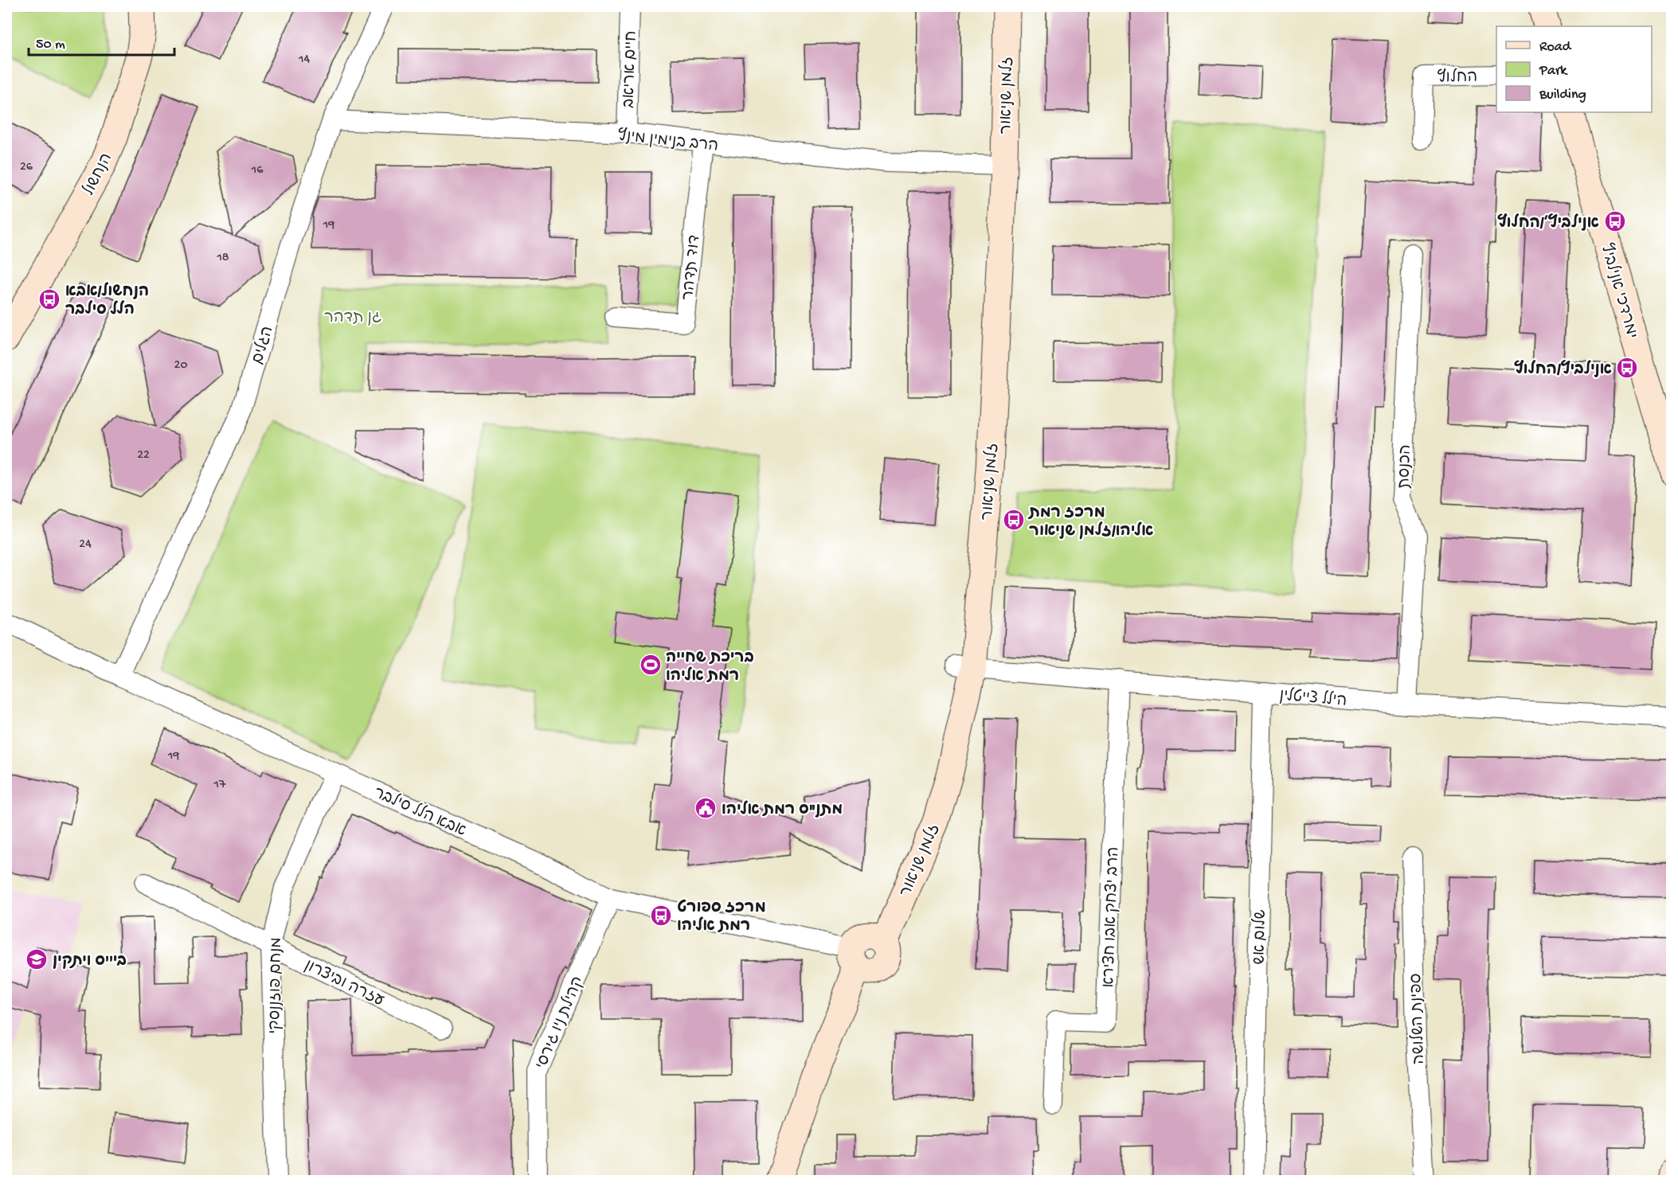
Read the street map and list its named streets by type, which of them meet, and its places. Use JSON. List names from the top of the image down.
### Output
{
  "streets": {
    "street": [
      "חיים אריאב",
      "החלוץ",
      "זלמן שניאור",
      "הרב בנימין מינץ",
      "הנחשול",
      "דוד תדהר",
      "מרדכי אנילביץ'",
      "הגלים",
      "הכנסת",
      "הילל צייטלין",
      "אבא הלל סילבר",
      "הרב יצחק אבו חצירא",
      "שלום אש",
      "עזרה וביצרון",
      "מנחם פוזננסקי",
      "ספינת השלושה",
      "קהילת ניו ג'רסי"
    ]
  },
  "crossings": [
    ["חיים אריאב", "הרב בנימין מינץ"],
    ["זלמן שניאור", "הרב בנימין מינץ"],
    ["זלמן שניאור", "הילל צייטלין"],
    ["זלמן שניאור", "אבא הלל סילבר"],
    ["הרב בנימין מינץ", "דוד תדהר"],
    ["הרב בנימין מינץ", "הגלים"],
    ["הגלים", "אבא הלל סילבר"],
    ["הכנסת", "הילל צייטלין"],
    ["הילל צייטלין", "הרב יצחק אבו חצירא"],
    ["הילל צייטלין", "שלום אש"],
    ["אבא הלל סילבר", "מנחם פוזננסקי"],
    ["אבא הלל סילבר", "קהילת ניו ג'רסי"],
    ["עזרה וביצרון", "מנחם פוזננסקי"]
  ],
  "parks": ["גן תדהר"],
  "places": {
    "bus stop": [
      "אנילביץ׳/החלוץ",
      "הנחשול/אבא הלל סילבר",
      "אנילביץ/החלוץ",
      "מרכז רמת אליהו/זלמן שניאור",
      "מרכז ספורט רמת אליהו"
    ],
    "sports": ["בריכת שחייה רמת אליהו"],
    "public building": ["מתנ\"ס רמת אליהו"],
    "school or university": ["בי''ס ויתקין"]
  },
  "house_numbers": [
    "14",
    "26",
    "16",
    "19",
    "18",
    "20",
    "22",
    "24",
    "19",
    "17"
  ],
  "legend": ["Road", "Park", "Building"],
  "scale_bar": "50 m"
}
